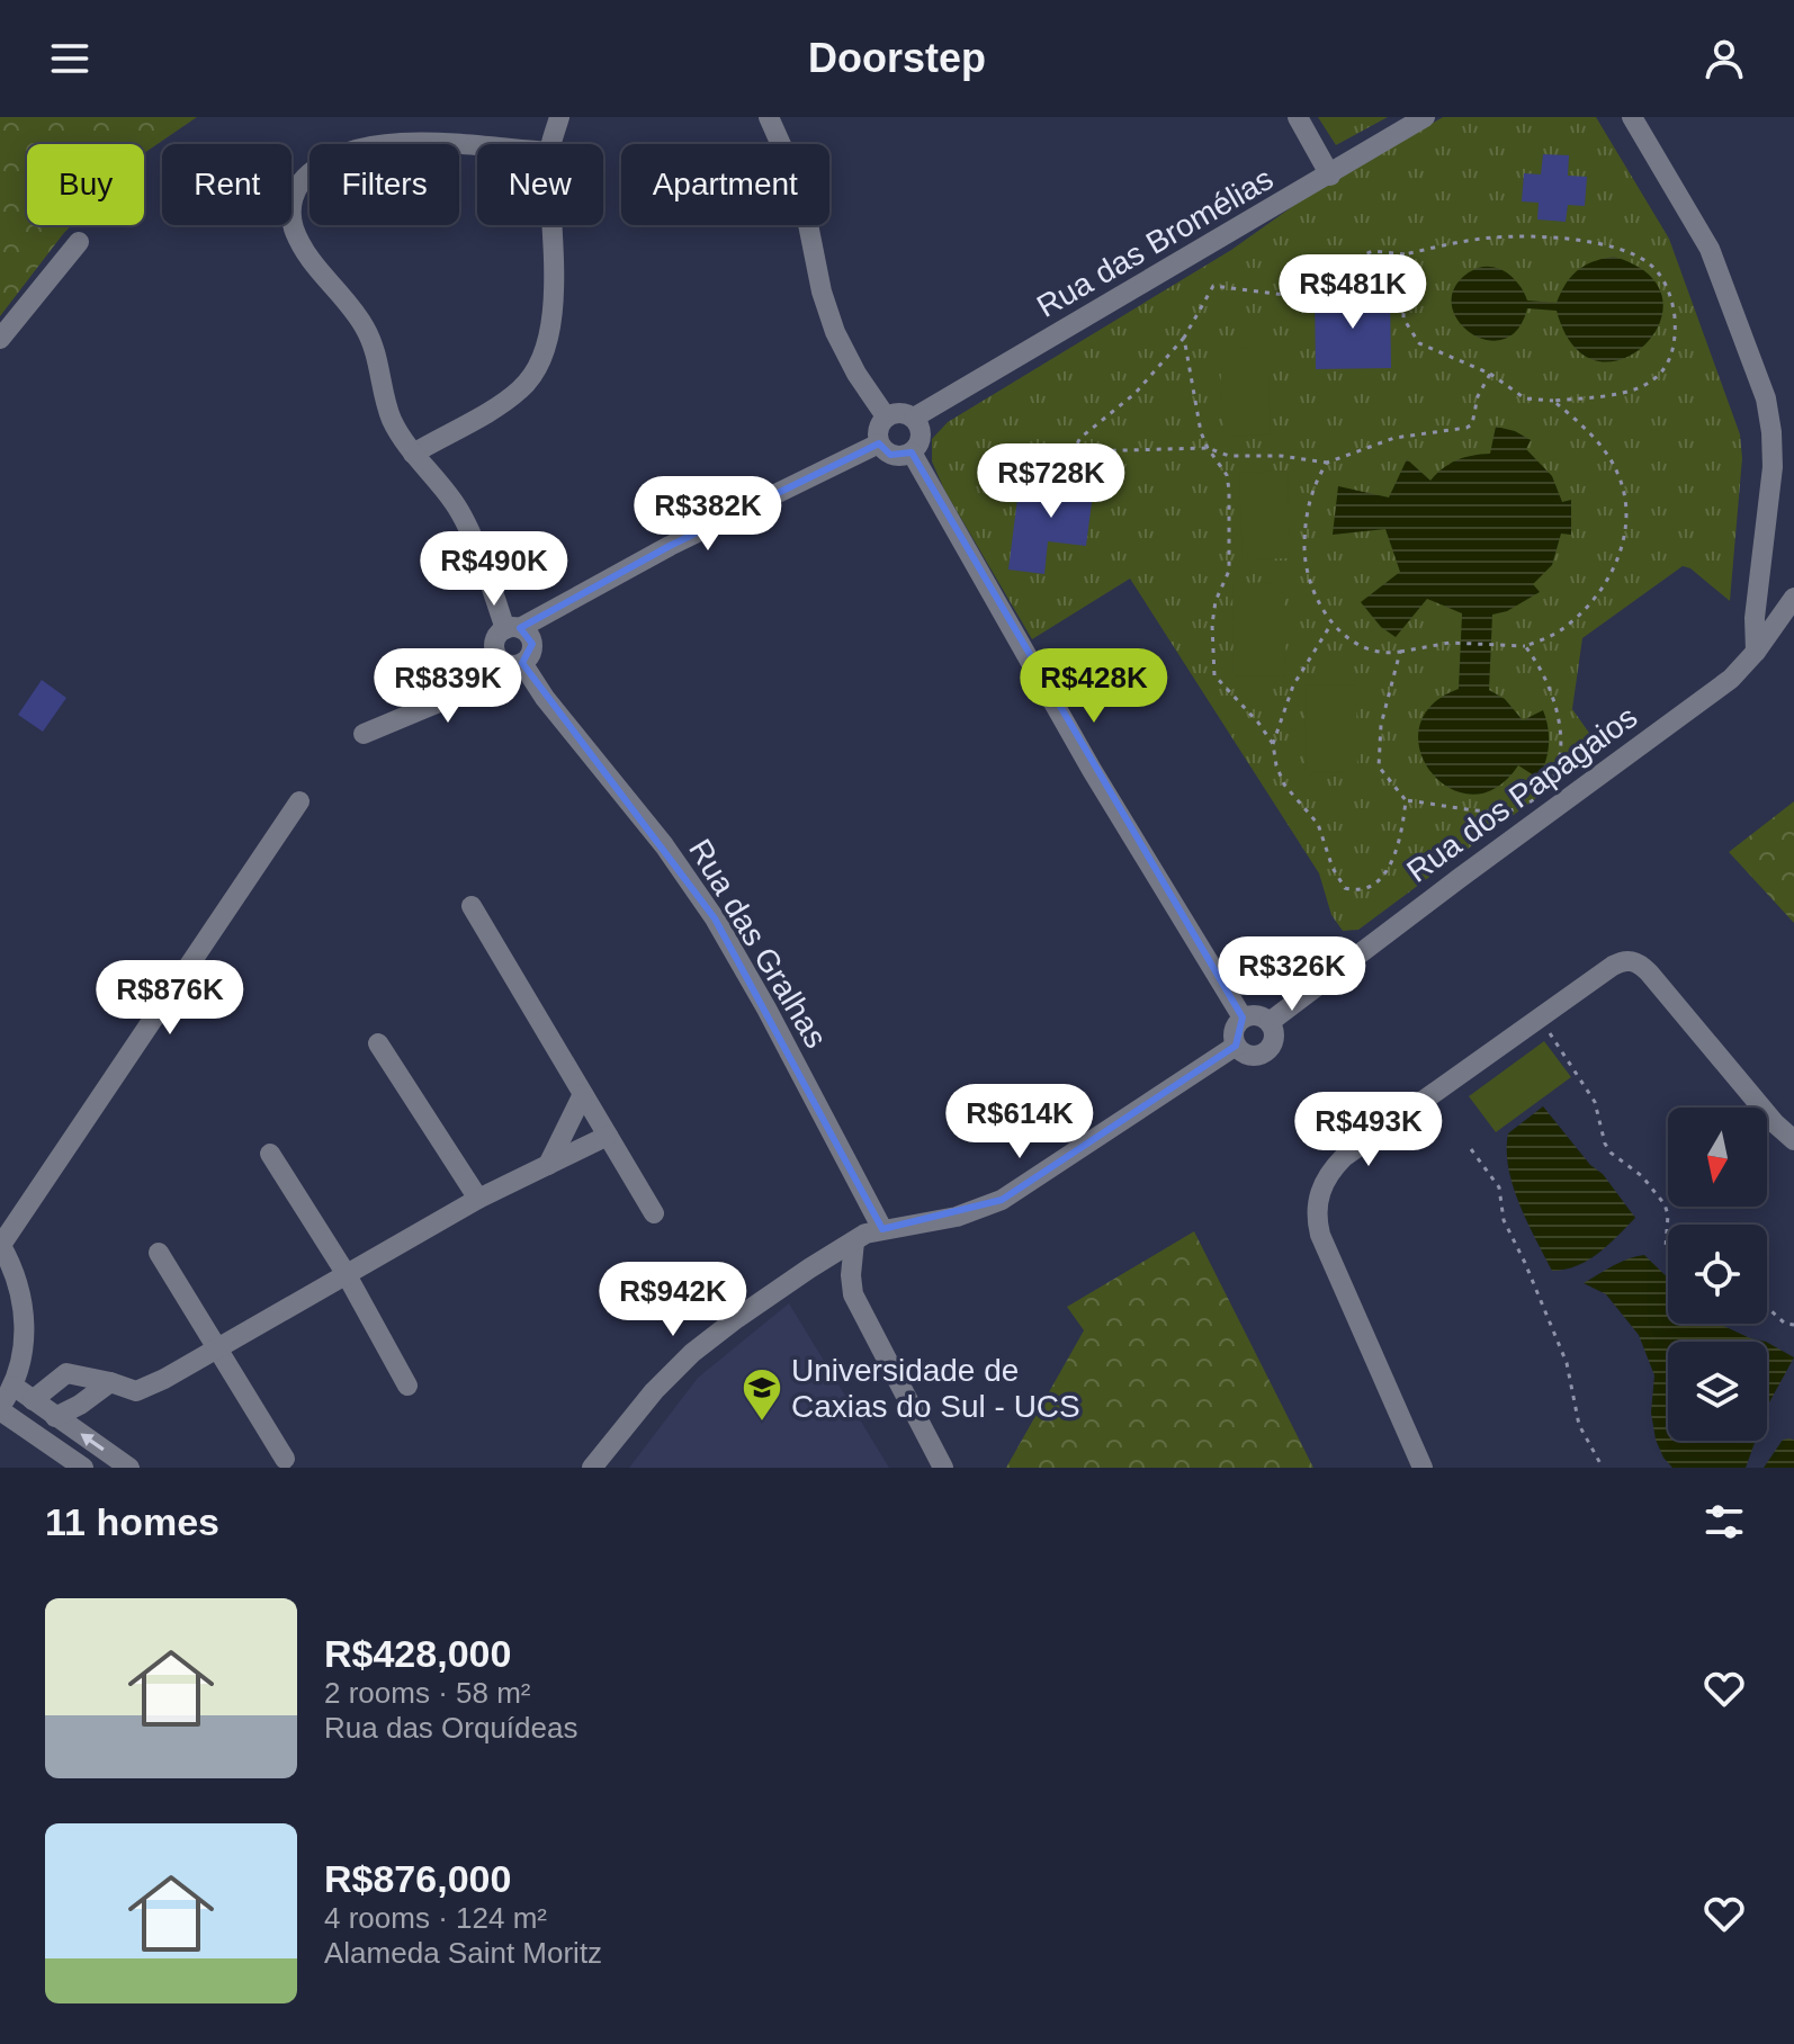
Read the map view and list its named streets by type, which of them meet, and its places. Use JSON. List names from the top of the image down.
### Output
{
  "streets": {
    "street": ["Rua das Bromélias", "Rua dos Papagaios", "Rua das Gralhas"]
  },
  "places": {
    "school or university": ["Universidade de Caxias do Sul - UCS"]
  },
  "north": "bottom",
  "page": {
    "header": "Doorstep",
    "chip": [
      "Buy",
      "Rent",
      "Filters",
      "New",
      "Apartment"
    ],
    "price": [
      "R$481K",
      "R$728K",
      "R$382K",
      "R$490K",
      "R$839K",
      "R$428K",
      "R$326K",
      "R$876K",
      "R$614K",
      "R$493K",
      "R$942K"
    ],
    "heading": "11 homes",
    "list": [
      {
        "name": "R$428,000",
        "note": "2 rooms · 58 m² · Rua das Orquídeas"
      },
      {
        "name": "R$876,000",
        "note": "4 rooms · 124 m² · Alameda Saint Moritz"
      }
    ]
  }
}
